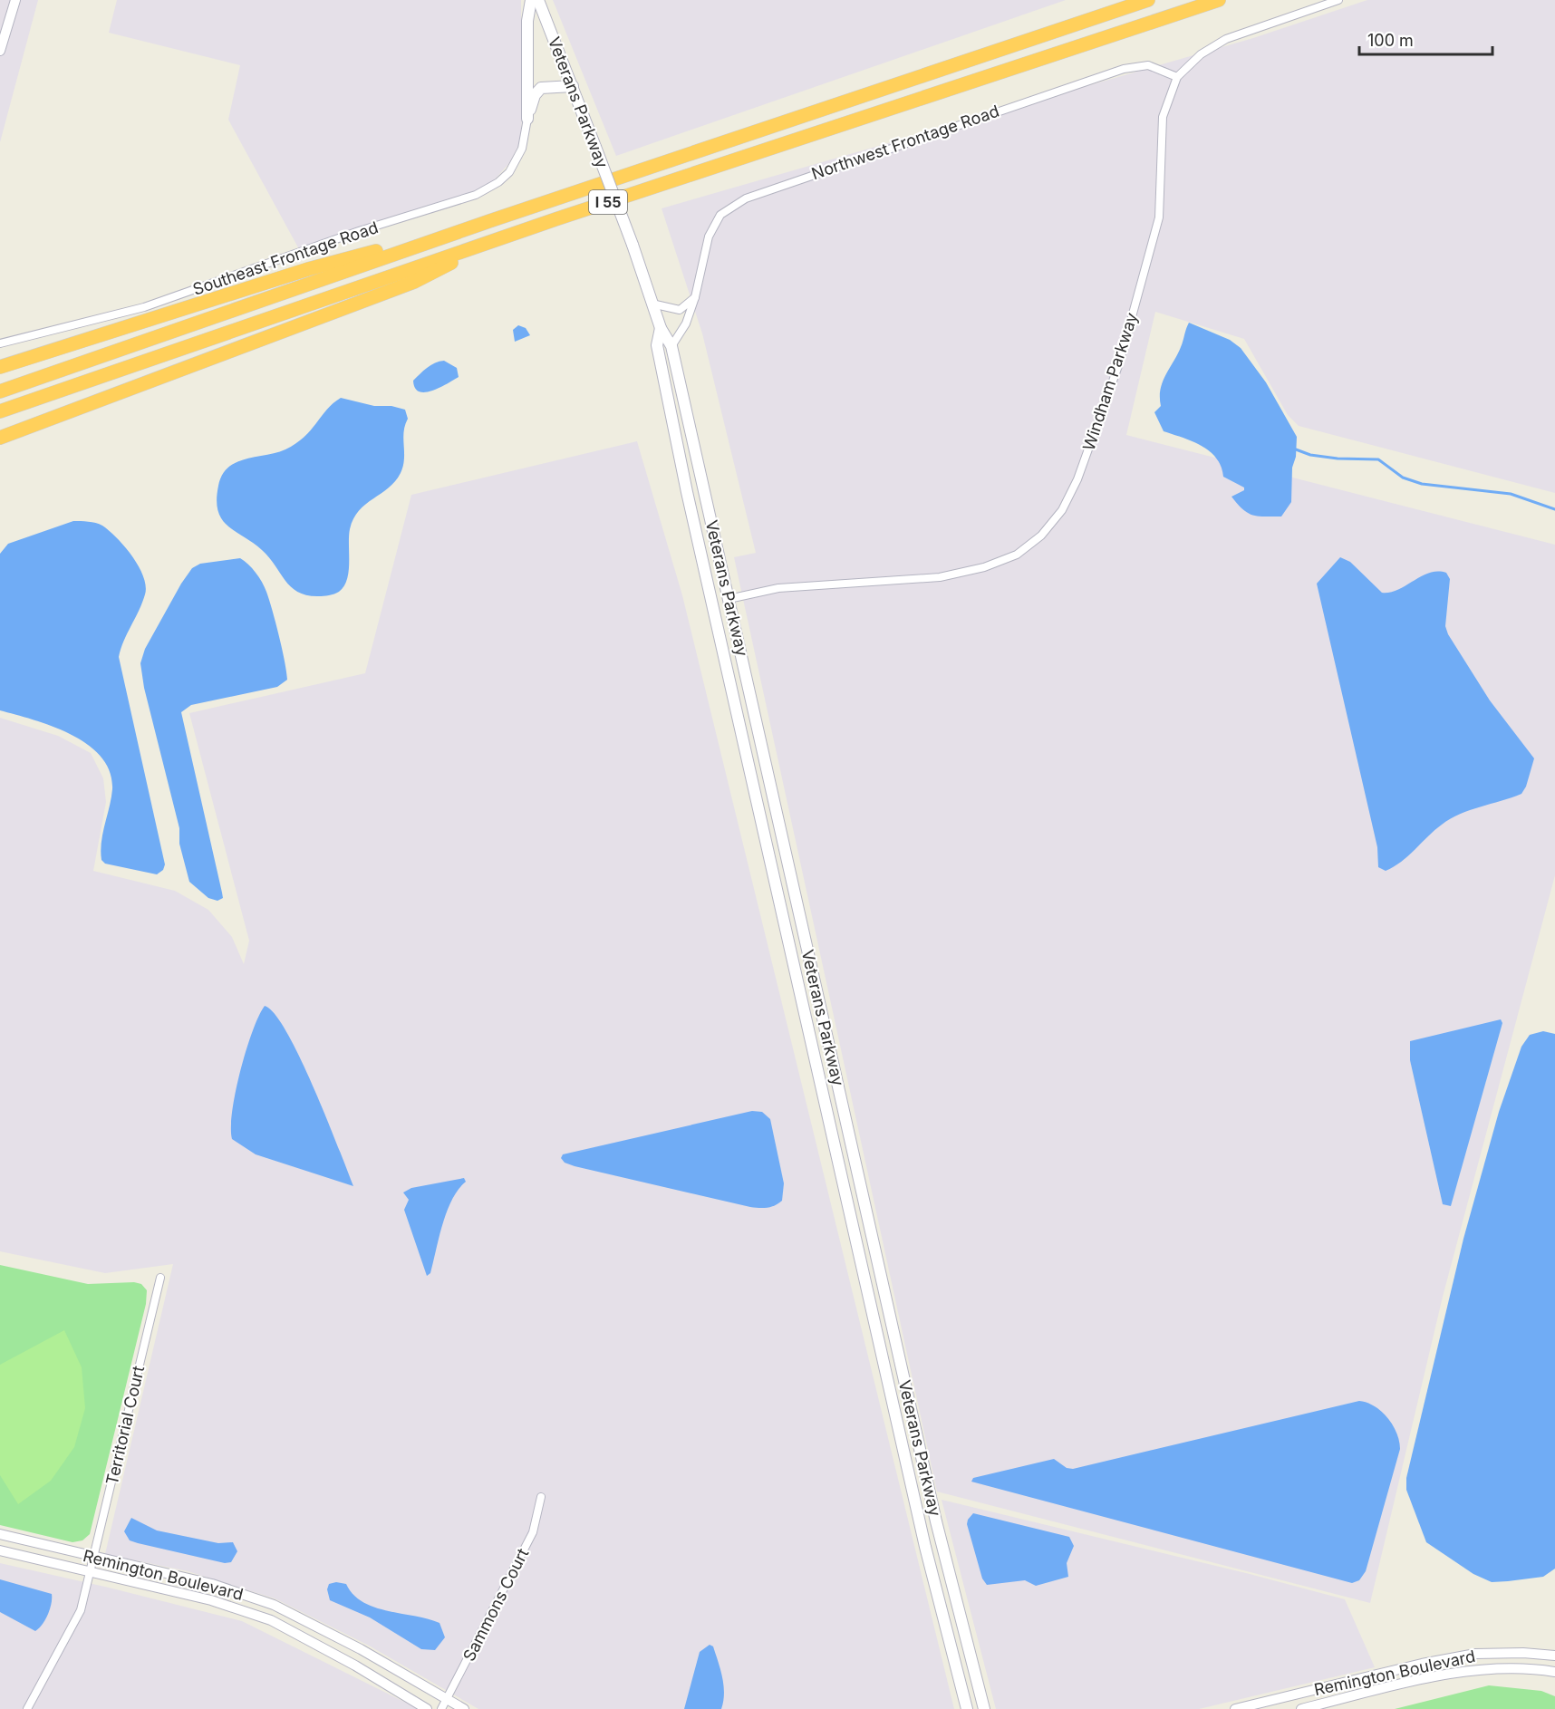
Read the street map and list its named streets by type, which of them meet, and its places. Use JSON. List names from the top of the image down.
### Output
{
  "streets": {
    "highway": ["I 55"],
    "main road": ["Veterans Parkway"],
    "street": [
      "Northwest Frontage Road",
      "Southeast Frontage Road",
      "Windham Parkway",
      "Territorial Court",
      "Remington Boulevard",
      "Sammons Court"
    ]
  },
  "crossings": [
    ["Veterans Parkway", "Northwest Frontage Road"],
    ["Veterans Parkway", "Windham Parkway"],
    ["Northwest Frontage Road", "Windham Parkway"],
    ["Territorial Court", "Remington Boulevard"],
    ["Remington Boulevard", "Sammons Court"]
  ],
  "scale_bar": "100 m"
}
